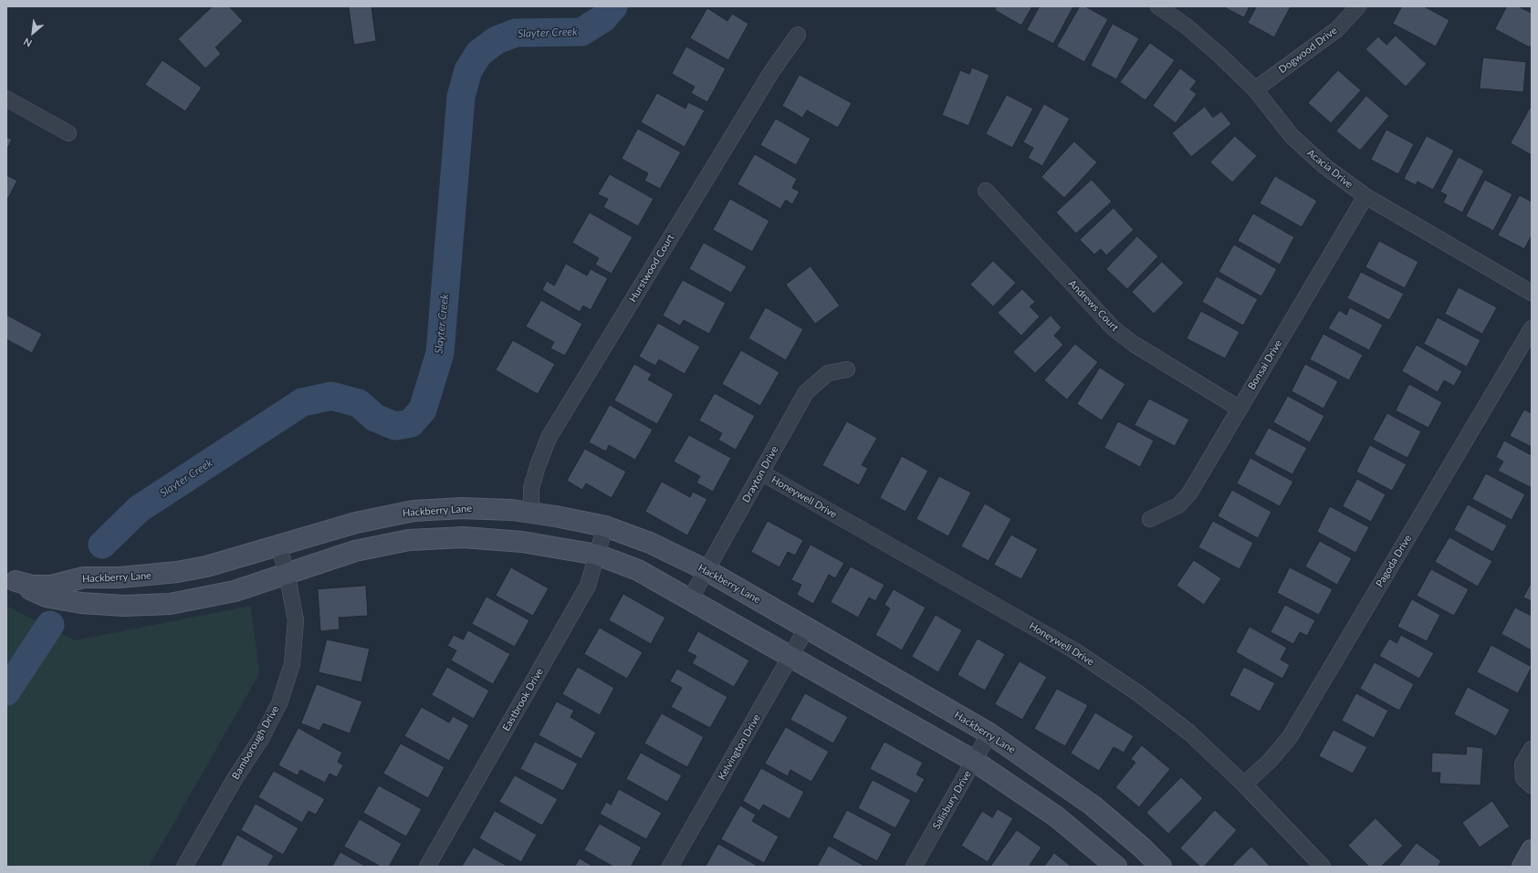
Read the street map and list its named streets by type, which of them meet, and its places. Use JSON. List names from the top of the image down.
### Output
{
  "streets": {
    "street": [
      "Dogwood Drive",
      "Acacia Drive",
      "Hurstwood Court",
      "Andrews Court",
      "Bonsai Drive",
      "Drayton Drive",
      "Honeywell Drive",
      "Hackberry Lane",
      "Pagoda Drive",
      "Eastbrook Drive",
      "Bamborough Drive",
      "Kelvington Drive",
      "Salisbury Drive"
    ]
  },
  "crossings": [
    ["Dogwood Drive", "Acacia Drive"],
    ["Acacia Drive", "Bonsai Drive"],
    ["Hurstwood Court", "Hackberry Lane"],
    ["Andrews Court", "Bonsai Drive"],
    ["Drayton Drive", "Honeywell Drive"],
    ["Drayton Drive", "Hackberry Lane"],
    ["Honeywell Drive", "Pagoda Drive"],
    ["Hackberry Lane", "Eastbrook Drive"],
    ["Hackberry Lane", "Bamborough Drive"],
    ["Hackberry Lane", "Kelvington Drive"],
    ["Hackberry Lane", "Salisbury Drive"]
  ],
  "water": ["Slayter Creek"],
  "north": "bottom left"
}
